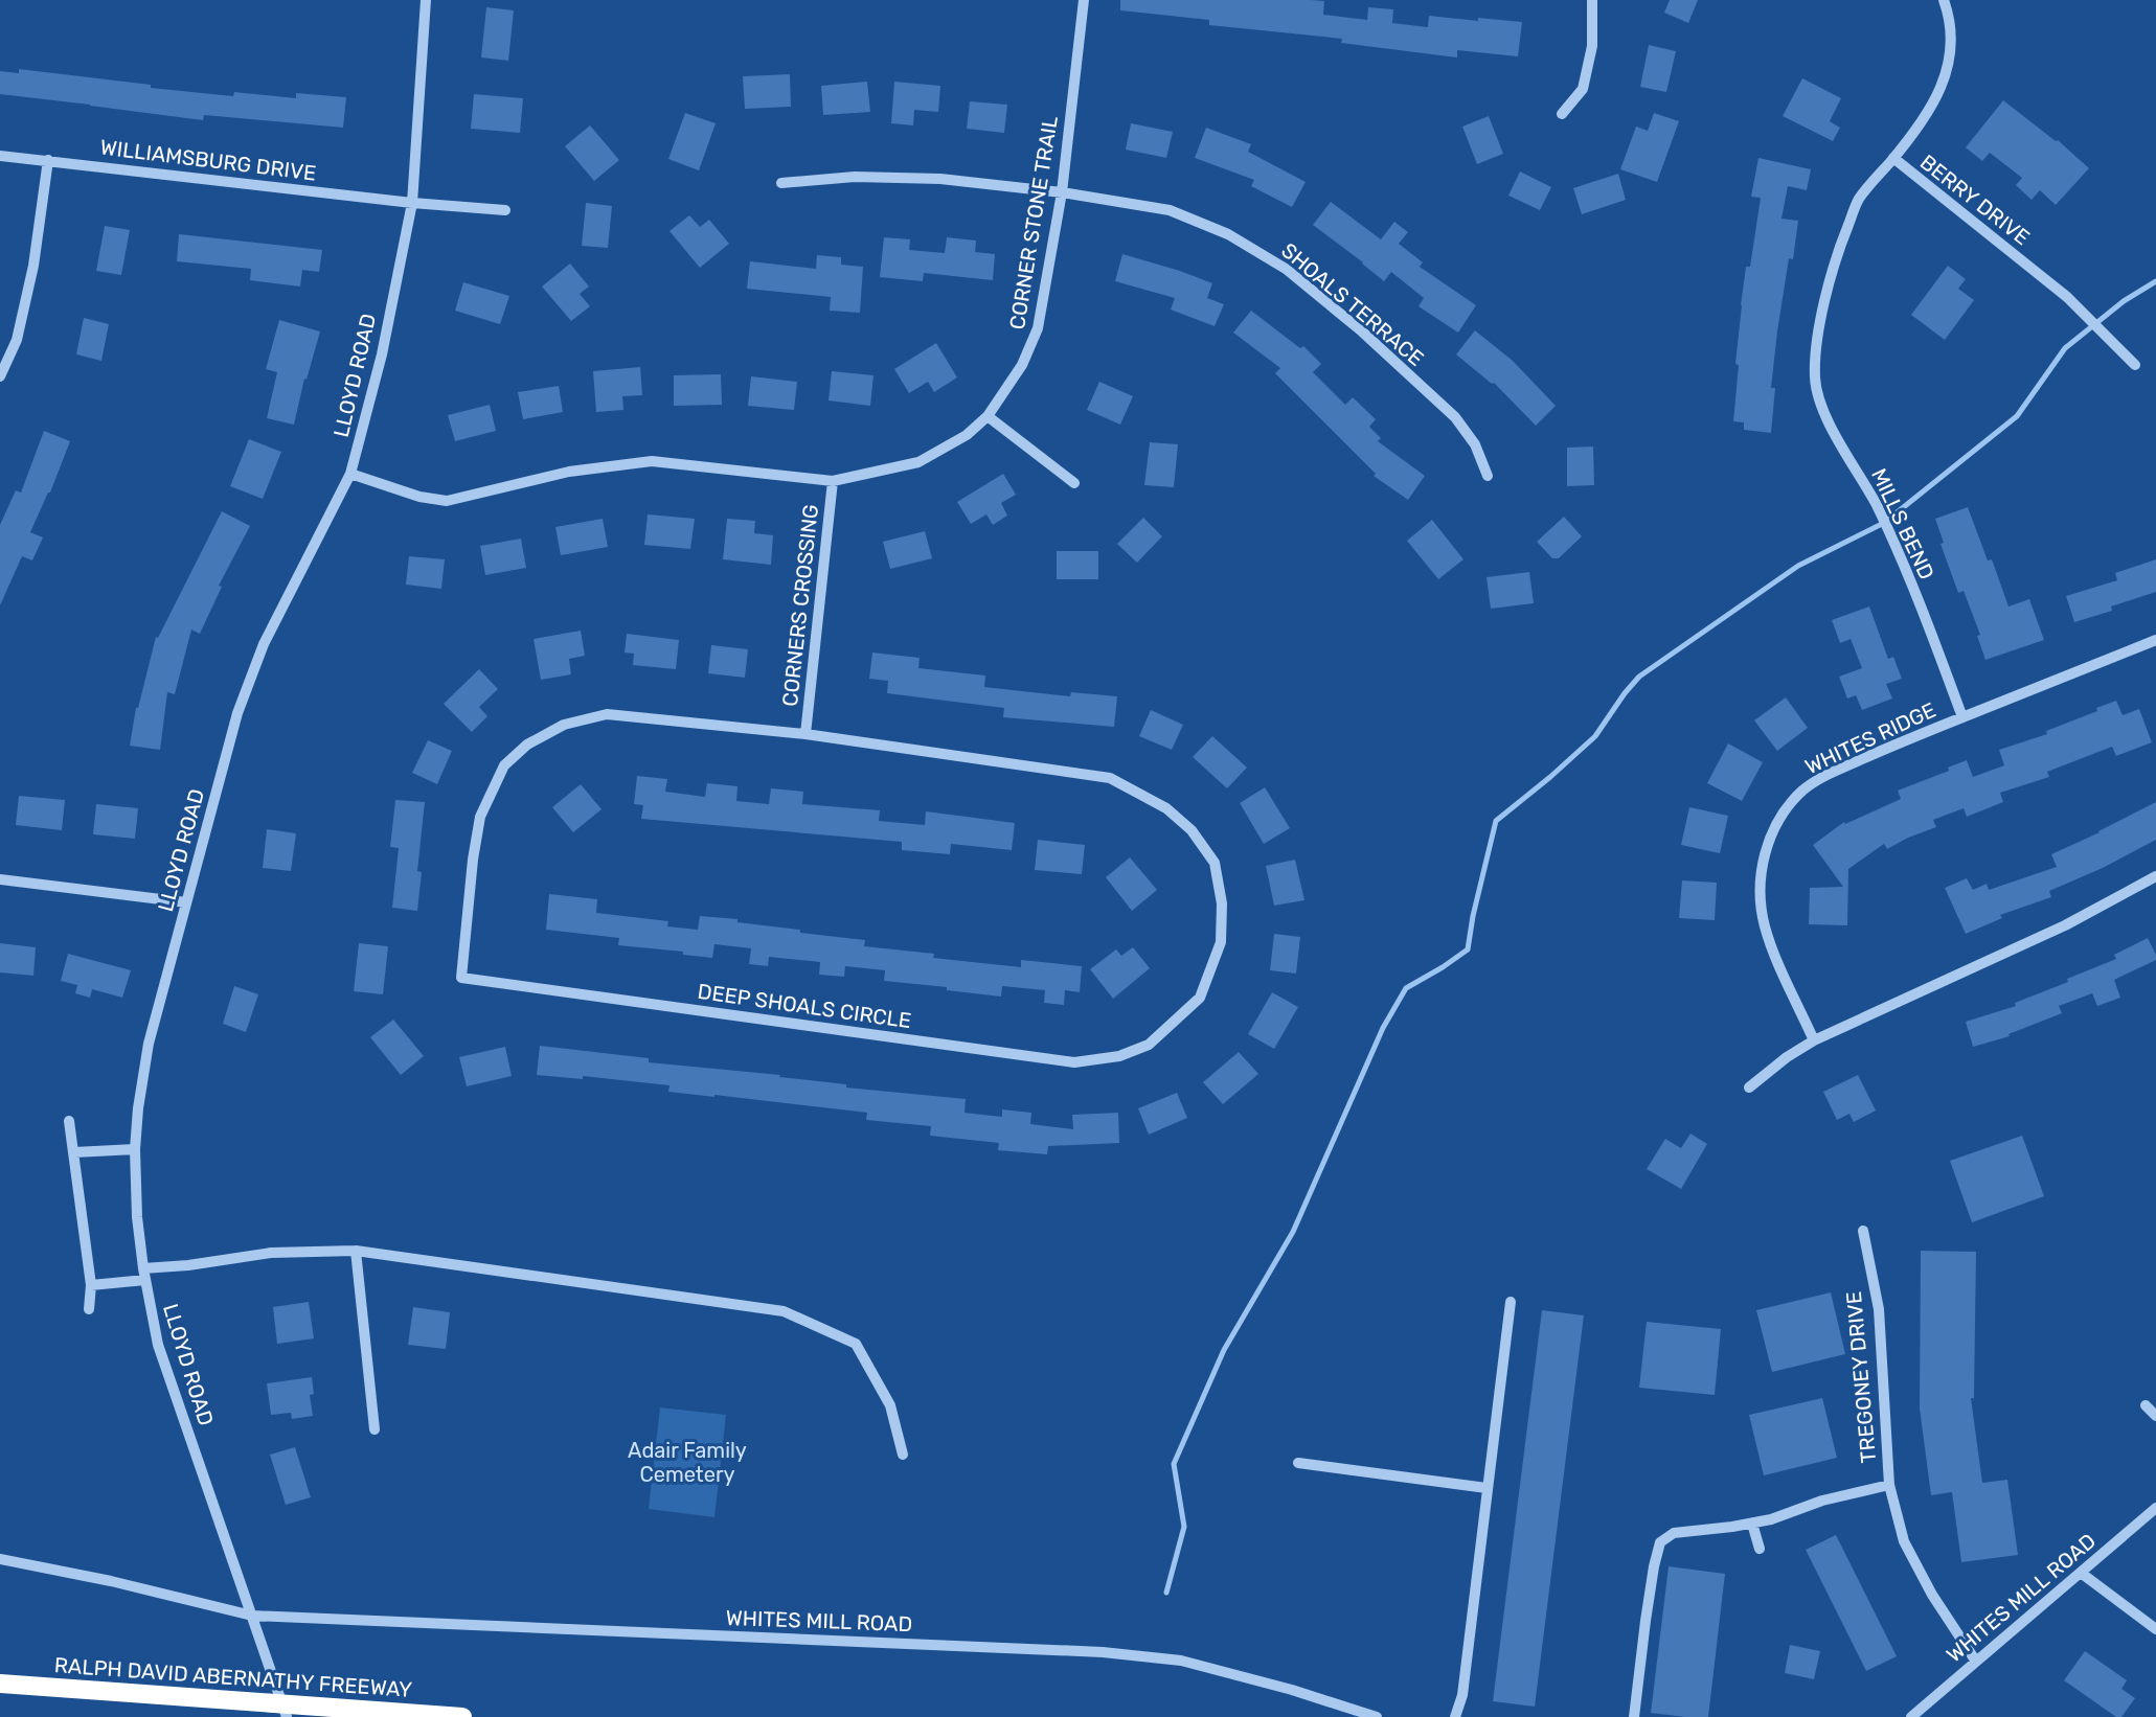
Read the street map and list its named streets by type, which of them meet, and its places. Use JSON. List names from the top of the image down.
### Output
{
  "streets": {
    "highway": ["RALPH DAVID ABERNATHY FREEWAY"],
    "street": [
      "WILLIAMSBURG DRIVE",
      "BERRY DRIVE",
      "CORNER STONE TRAIL",
      "SHOALS TERRACE",
      "LLOYD ROAD",
      "MILLS BEND",
      "CORNERS CROSSING",
      "WHITES RIDGE",
      "DEEP SHOALS CIRCLE",
      "TREGONEY DRIVE",
      "WHITES MILL ROAD"
    ]
  },
  "crossings": [
    ["WILLIAMSBURG DRIVE", "LLOYD ROAD"],
    ["BERRY DRIVE", "MILLS BEND"],
    ["CORNER STONE TRAIL", "SHOALS TERRACE"],
    ["CORNER STONE TRAIL", "LLOYD ROAD"],
    ["CORNER STONE TRAIL", "CORNERS CROSSING"],
    ["LLOYD ROAD", "WHITES MILL ROAD"],
    ["MILLS BEND", "WHITES RIDGE"],
    ["CORNERS CROSSING", "DEEP SHOALS CIRCLE"],
    ["TREGONEY DRIVE", "WHITES MILL ROAD"]
  ],
  "parks": ["Adair Family Cemetery"]
}
